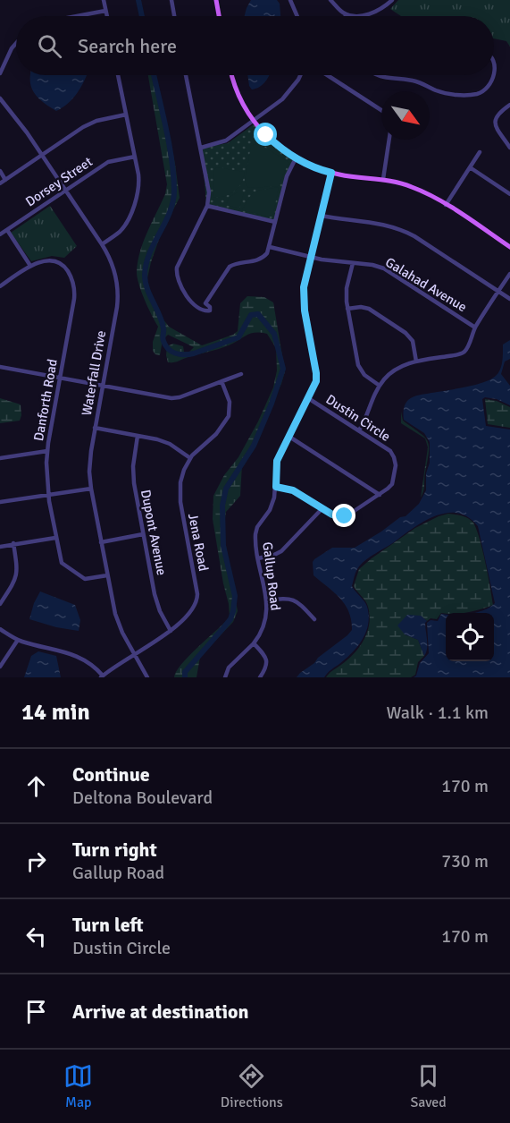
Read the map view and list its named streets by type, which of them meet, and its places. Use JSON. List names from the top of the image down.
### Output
{
  "streets": {
    "street": [
      "Dorsey Street",
      "Galahad Avenue",
      "Waterfall Drive",
      "Danforth Road",
      "Dustin Circle",
      "Dupont Avenue",
      "Jena Road",
      "Gallup Road"
    ]
  },
  "crossings": [
    ["Dorsey Street", "Waterfall Drive"],
    ["Galahad Avenue", "Gallup Road"],
    ["Waterfall Drive", "Danforth Road"],
    ["Waterfall Drive", "Jena Road"],
    ["Dustin Circle", "Gallup Road"],
    ["Dupont Avenue", "Jena Road"]
  ],
  "north": "bottom right",
  "page": {
    "search": "Search here",
    "heading": ["14 min", "Walk · 1.1 km"],
    "list": [
      ["Continue", "Deltona Boulevard", "170 m"],
      ["Turn right", "Gallup Road", "730 m"],
      ["Turn left", "Dustin Circle", "170 m"],
      "Arrive at destination"
    ],
    "nav": ["Map", "Directions", "Saved"]
  }
}
